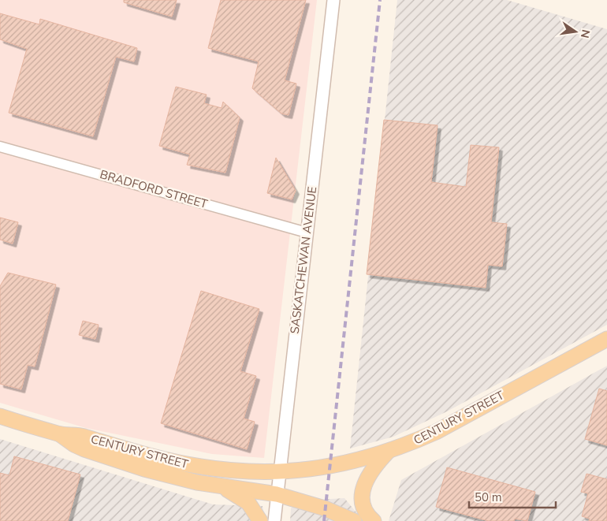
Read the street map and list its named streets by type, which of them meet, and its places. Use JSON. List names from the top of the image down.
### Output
{
  "streets": {
    "main road": ["CENTURY STREET"],
    "street": ["BRADFORD STREET", "SASKATCHEWAN AVENUE"]
  },
  "crossings": [
    ["BRADFORD STREET", "SASKATCHEWAN AVENUE"],
    ["SASKATCHEWAN AVENUE", "CENTURY STREET"]
  ],
  "scale_bar": "50 m",
  "north": "right"
}
